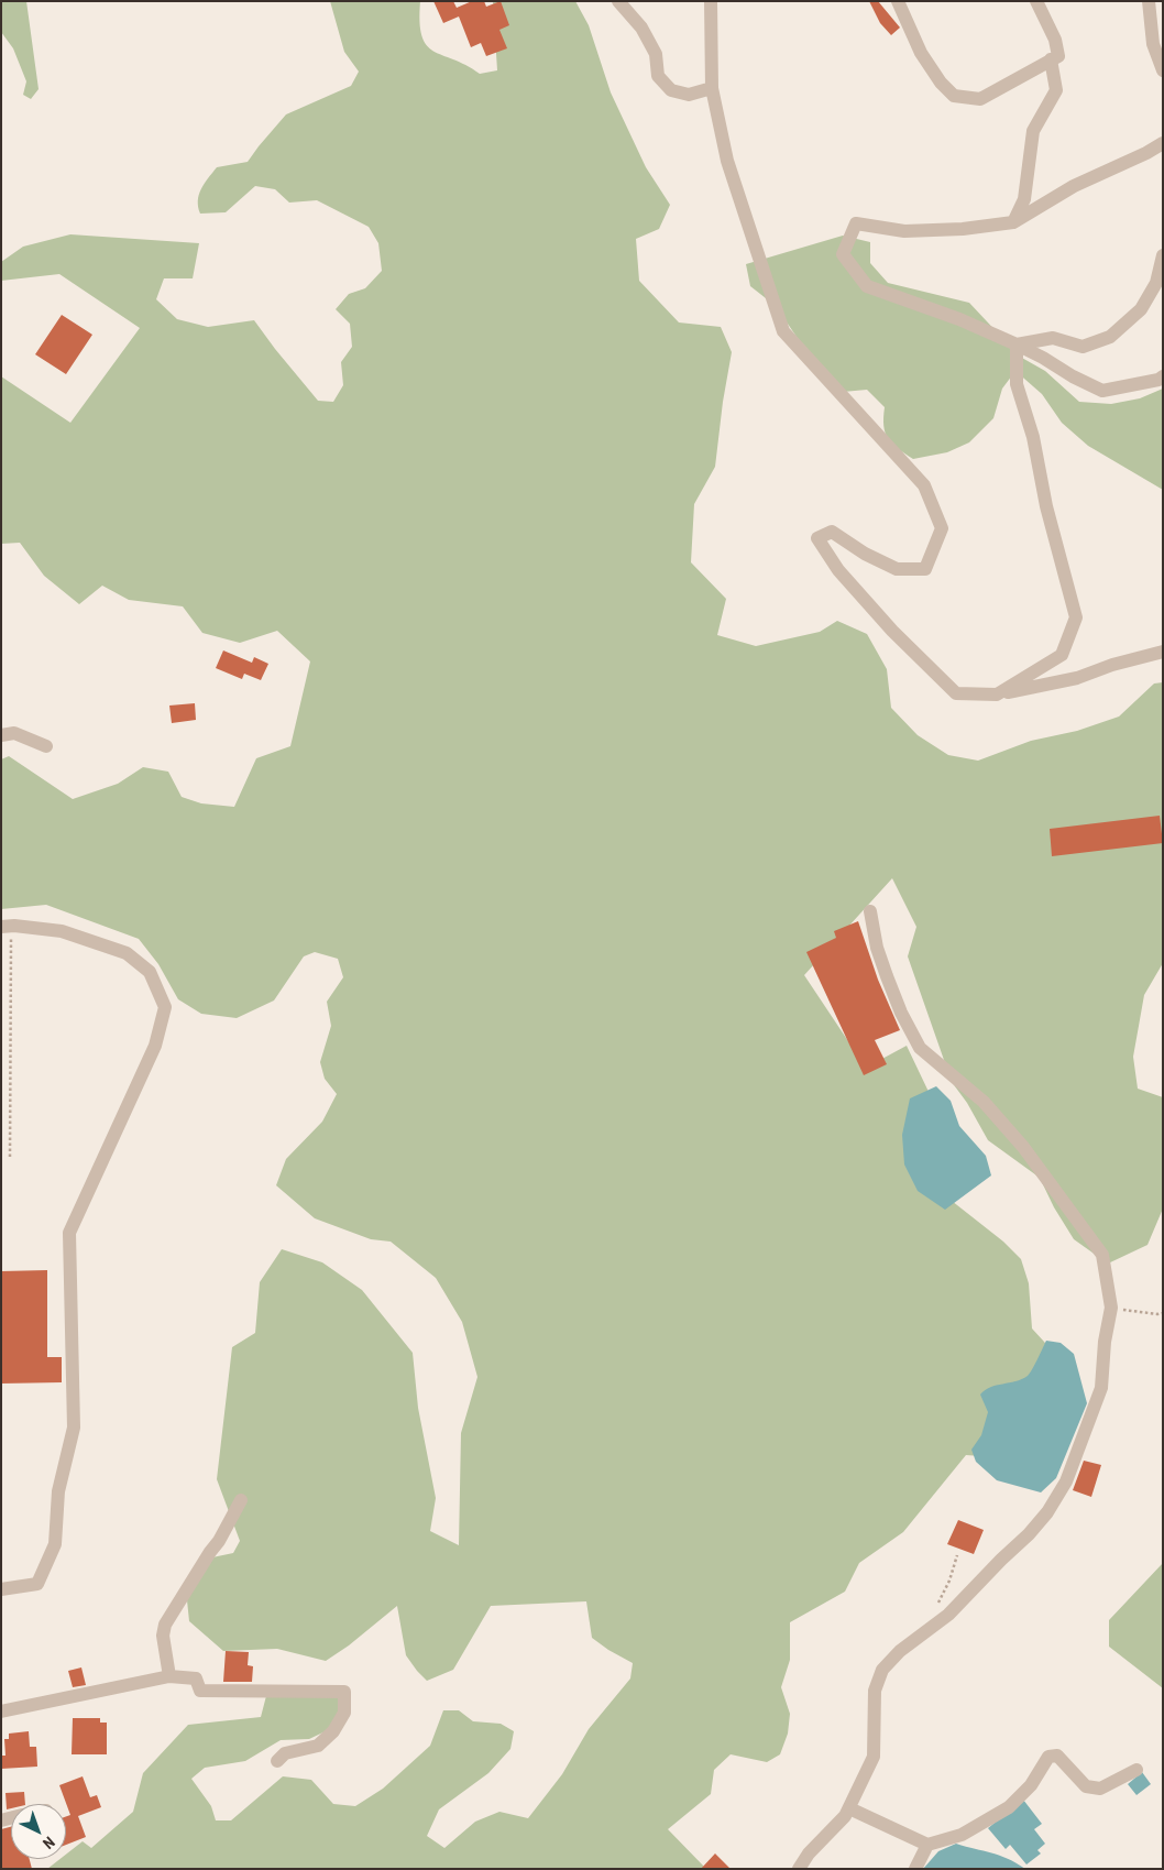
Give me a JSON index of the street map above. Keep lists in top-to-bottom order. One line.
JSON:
{"north":"bottom right"}
